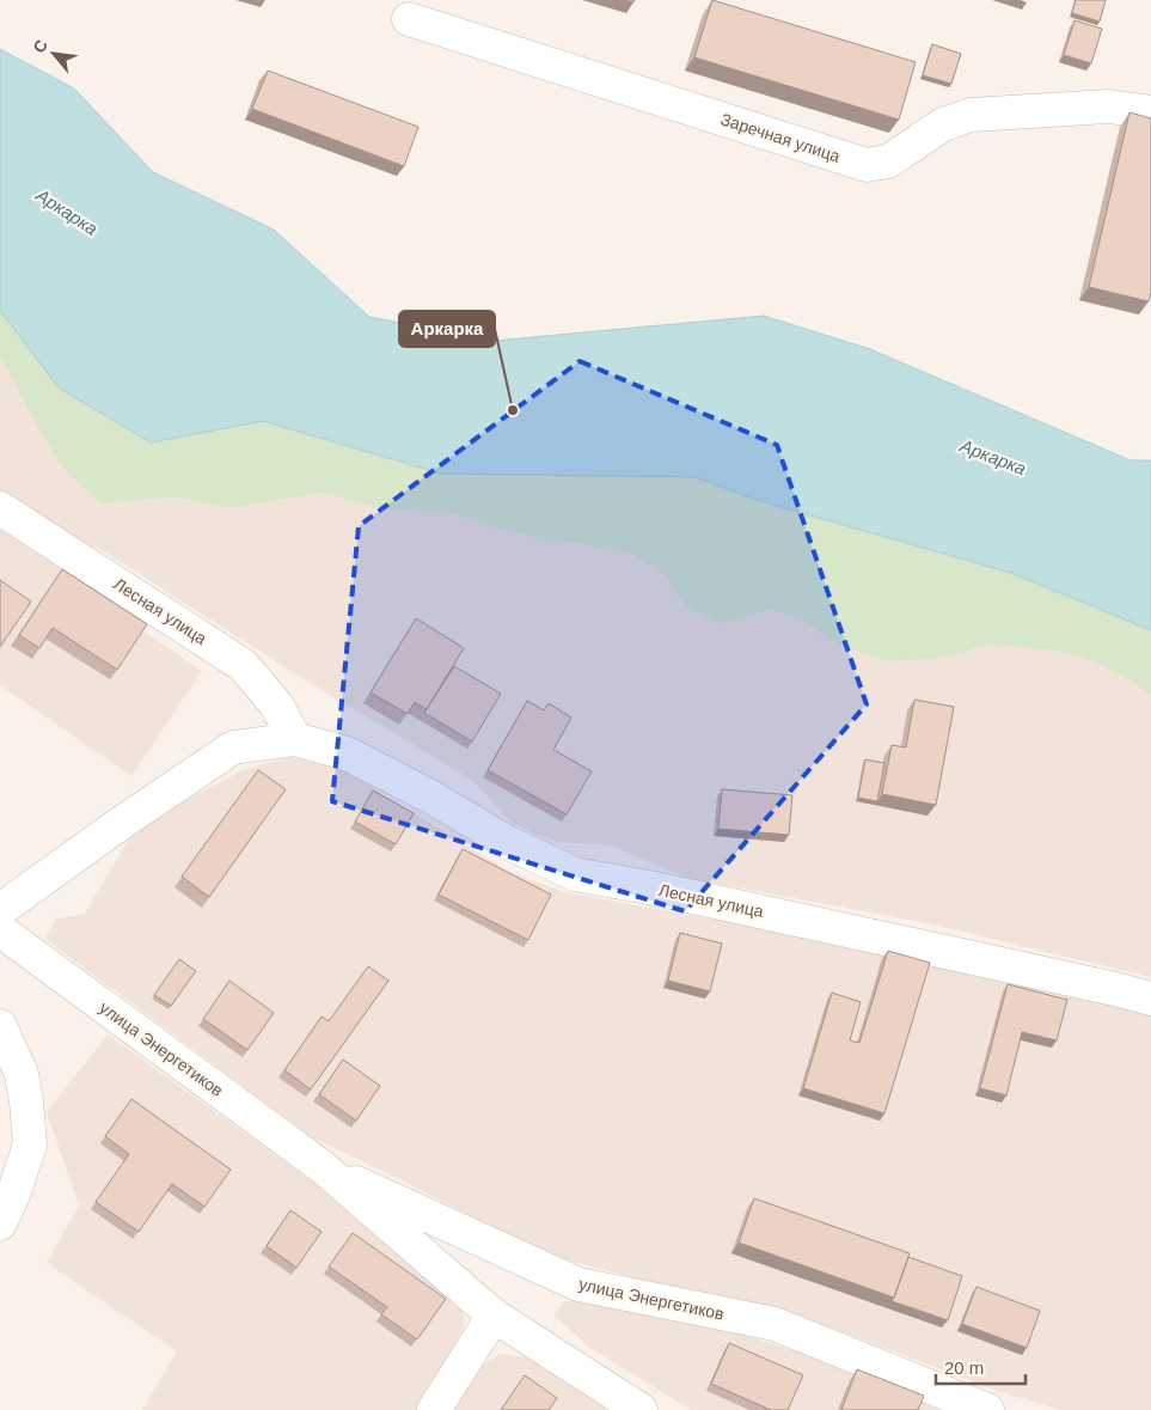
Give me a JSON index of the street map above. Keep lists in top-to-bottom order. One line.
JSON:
{"streets":{"street":["Заречная улица","Лесная улица","улица Энергетиков"]},"water":["Аркарка"],"places":["Аркарка"],"scale_bar":"20 m","north":"top left"}
